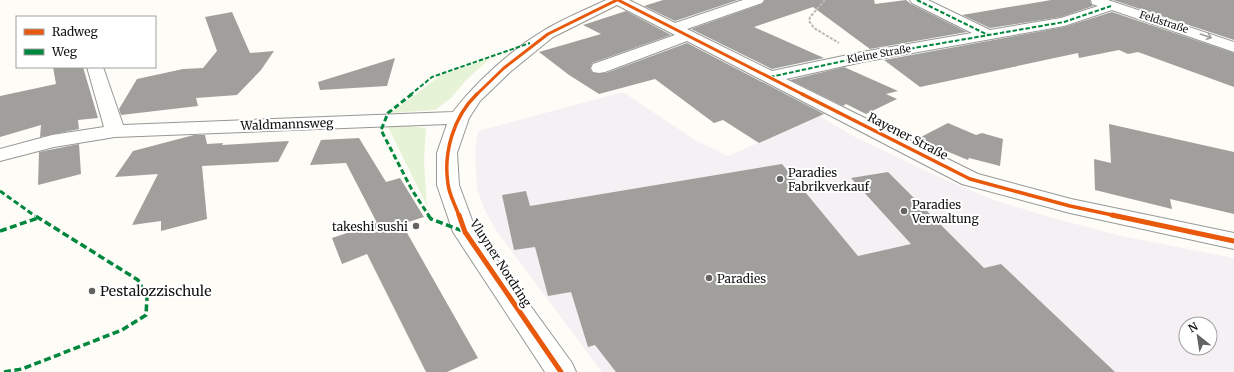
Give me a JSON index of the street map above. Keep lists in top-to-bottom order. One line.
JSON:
{"streets":{"street":["Feldstraße","Kleine Straße","Waldmannsweg","Rayener Straße","Vluyner Nordring"]},"crossings":[["Feldstraße","Kleine Straße"],["Kleine Straße","Rayener Straße"],["Waldmannsweg","Vluyner Nordring"],["Rayener Straße","Vluyner Nordring"]],"one_way":["Feldstraße"],"places":["Paradies Fabrikverkauf","Paradies Verwaltung","takeshi sushi","Paradies","Pestalozzischule"],"legend":["Radweg","Weg"],"north":"top left"}
